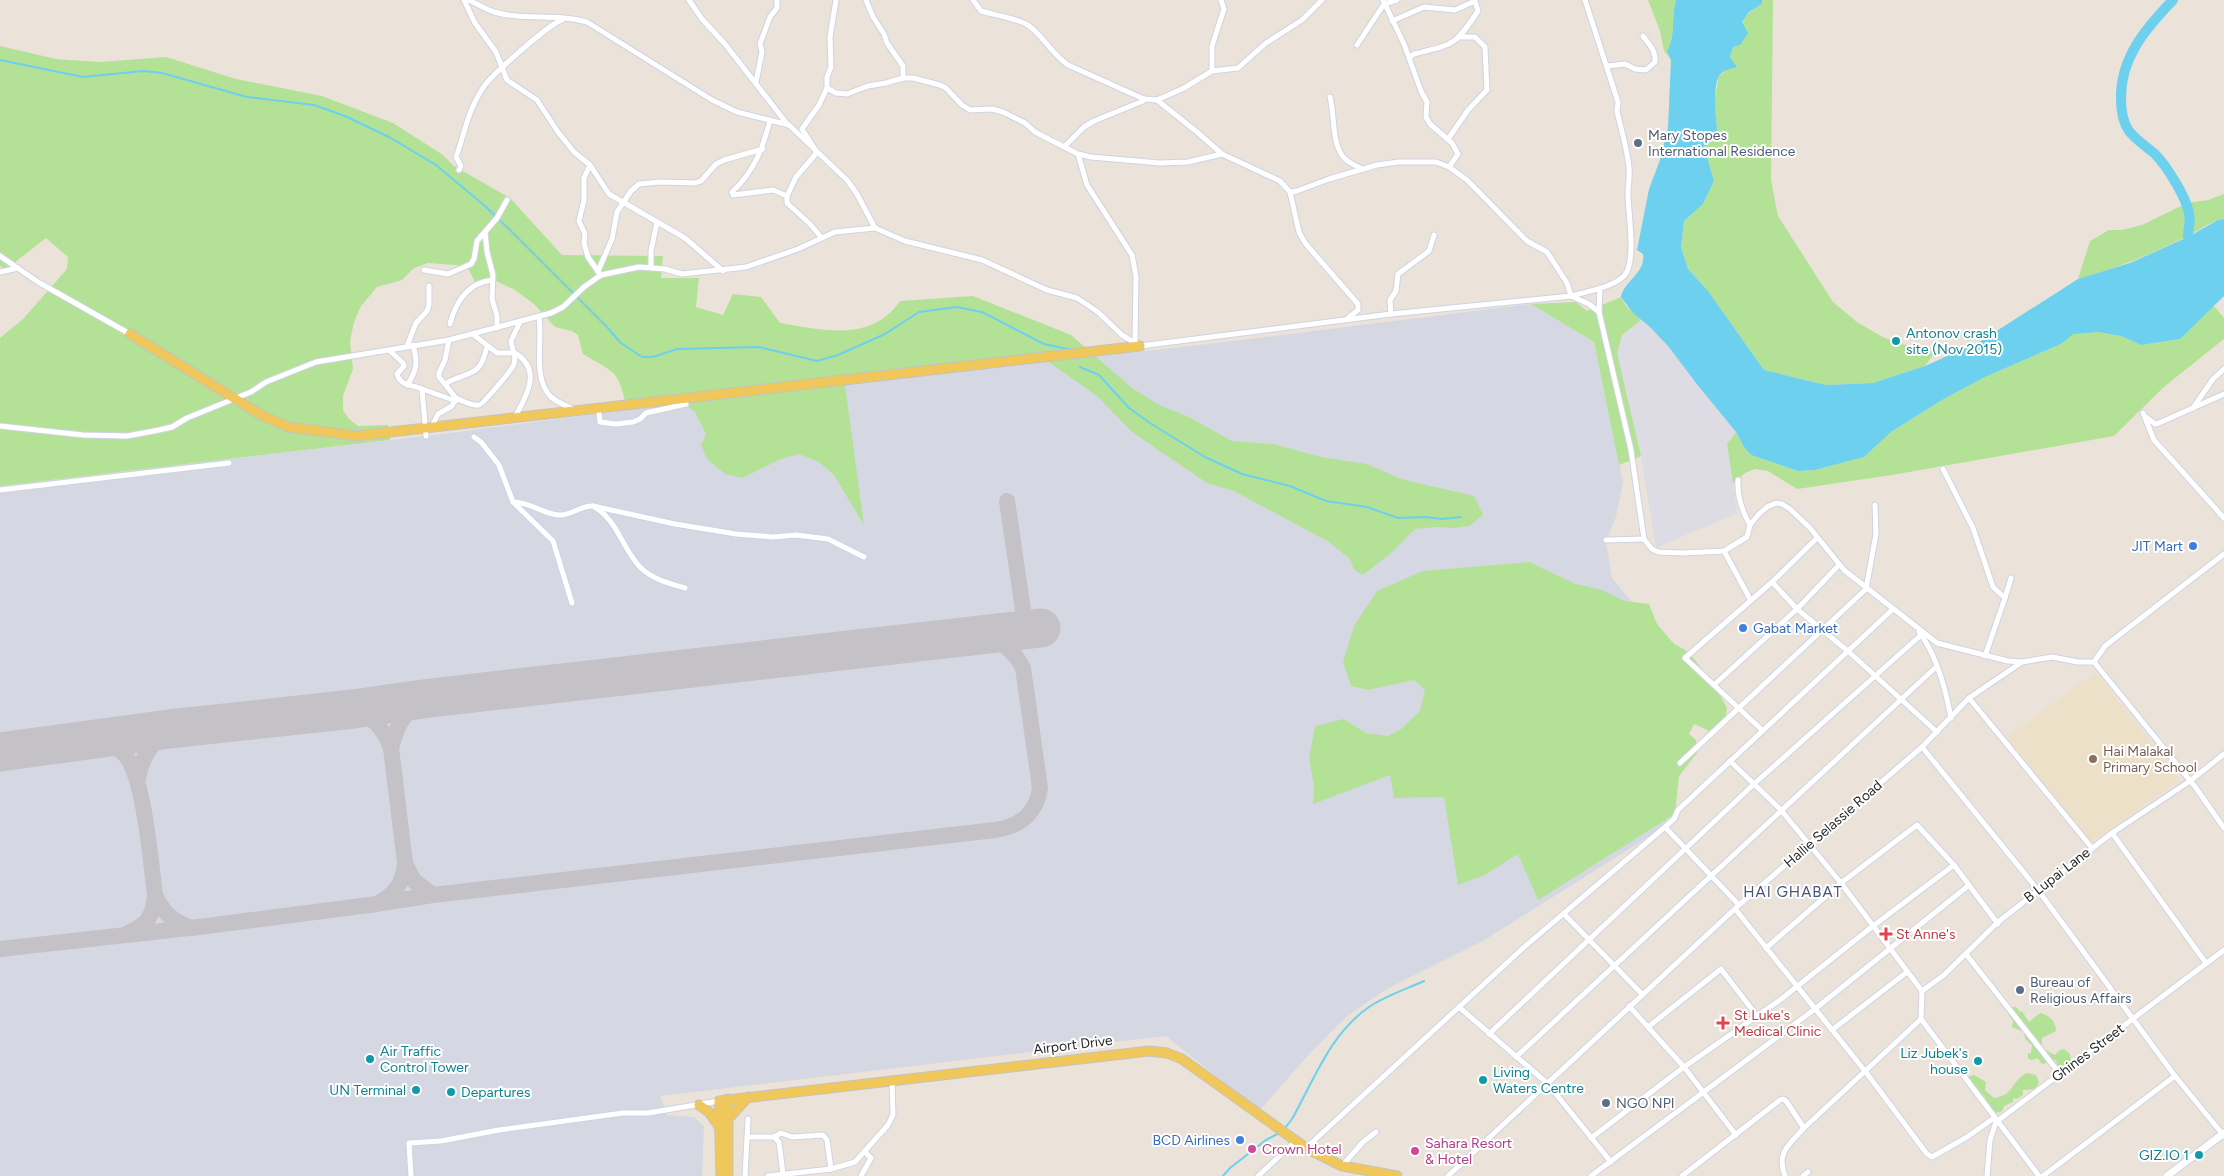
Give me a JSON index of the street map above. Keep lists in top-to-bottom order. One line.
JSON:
{"streets":{"main road":["Airport Drive"],"street":["Hallie Selassie Road","B Lupai Lane","Ghines Street"]},"districts":["HAI GHABAT"],"places":{"other":["Mary Stopes International Residence","Antonov crash site (Nov 2015)","JIT Mart","Gabat Market","Hai Malakal Primary School","Bureau of Religious Affairs","Air Traffic Control Tower","Liz Jubek's house","Living Waters Centre","UN Terminal","Departures","NGO NPI","BCD Airlines","Crown Hotel","Sahara Resort & Hotel","GIZ.IO 1"],"health":["St Anne's","St Luke's Medical Clinic"]}}
